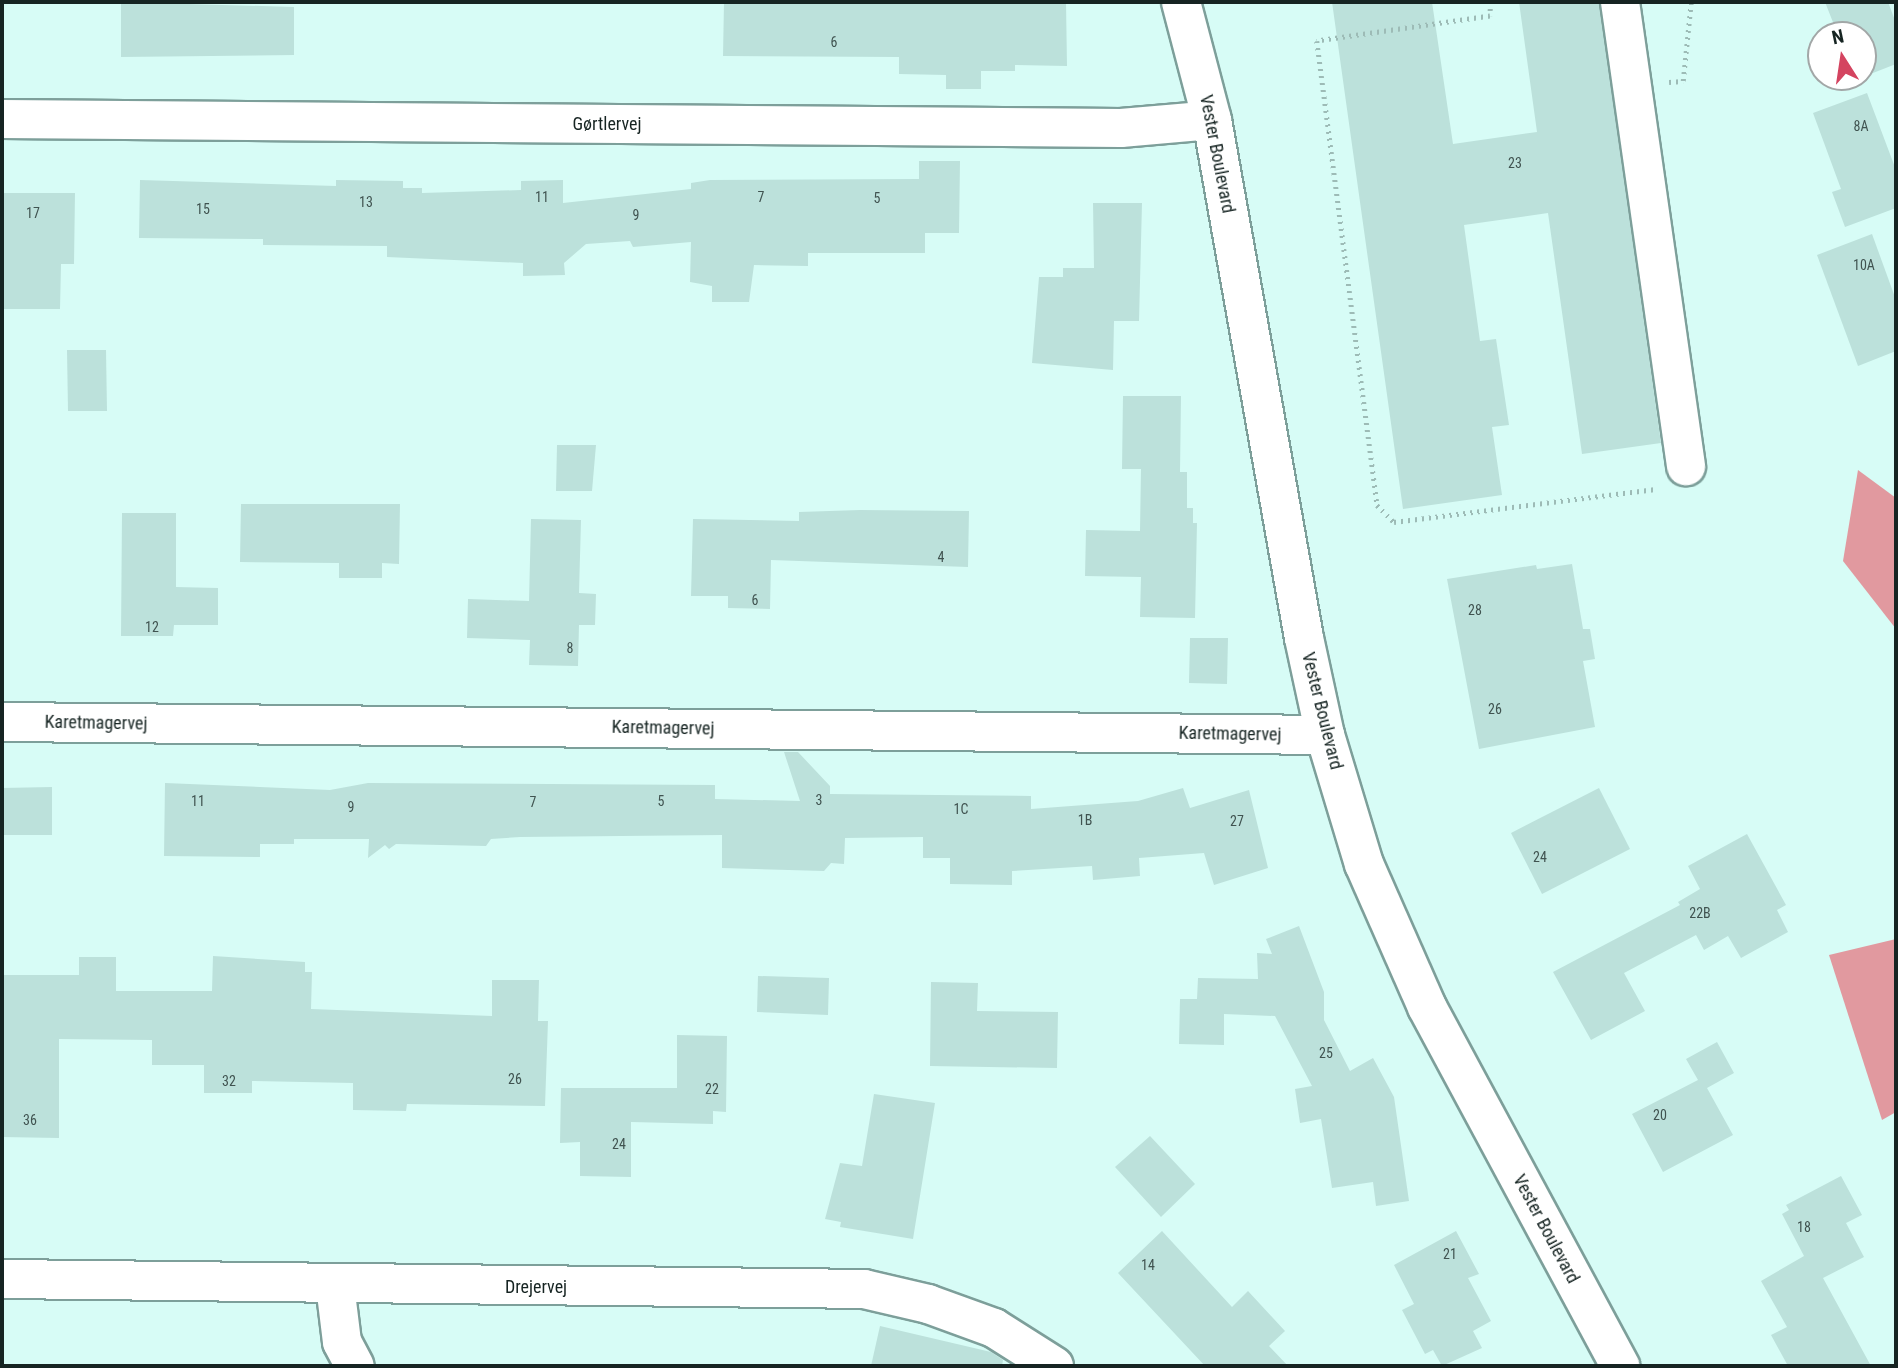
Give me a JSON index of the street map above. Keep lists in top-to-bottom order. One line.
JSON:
{"streets":{"street":["Gørtlervej","Vester Boulevard","Karetmagervej","Drejervej"]},"crossings":[["Gørtlervej","Vester Boulevard"],["Vester Boulevard","Karetmagervej"]],"house_numbers":["6","8A","23","11","7","5","13","15","17","9","10A","4","6","28","12","8","26","3","11","5","7","9","1C","1B","27","24","22B","25","26","32","22","20","36","24","18","21","14"],"north":"top"}
